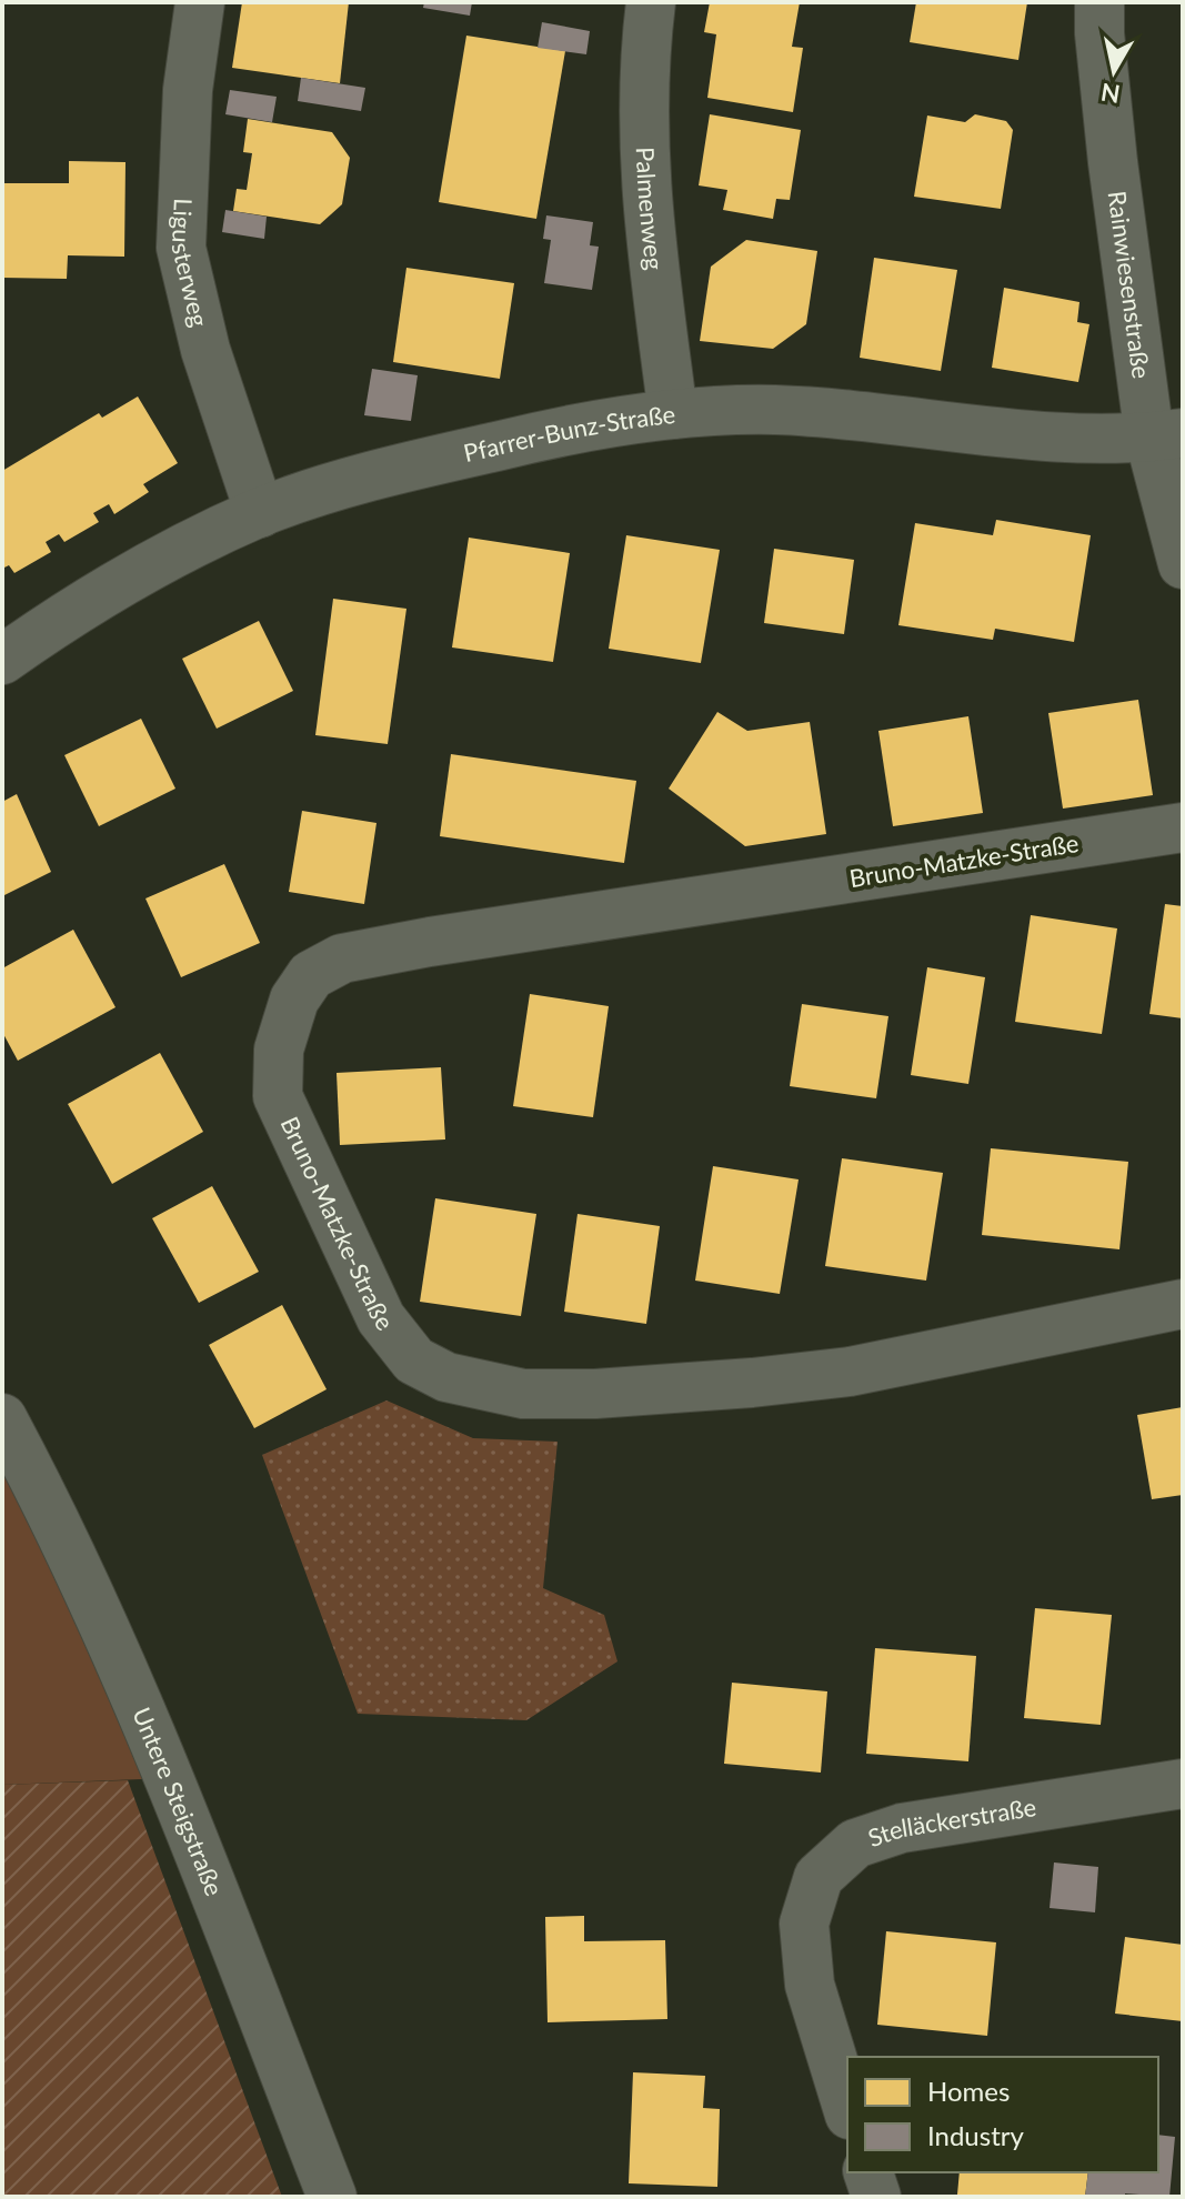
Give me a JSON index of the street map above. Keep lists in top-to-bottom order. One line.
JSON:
{"streets":{"street":["Palmenweg","Ligusterweg","Rainwiesenstraße","Pfarrer-Bunz-Straße","Bruno-Matzke-Straße","Untere Steigstraße","Stelläckerstraße"]},"crossings":[["Palmenweg","Pfarrer-Bunz-Straße"],["Ligusterweg","Pfarrer-Bunz-Straße"],["Rainwiesenstraße","Pfarrer-Bunz-Straße"]],"legend":["Homes","Industry"],"north":"bottom"}
